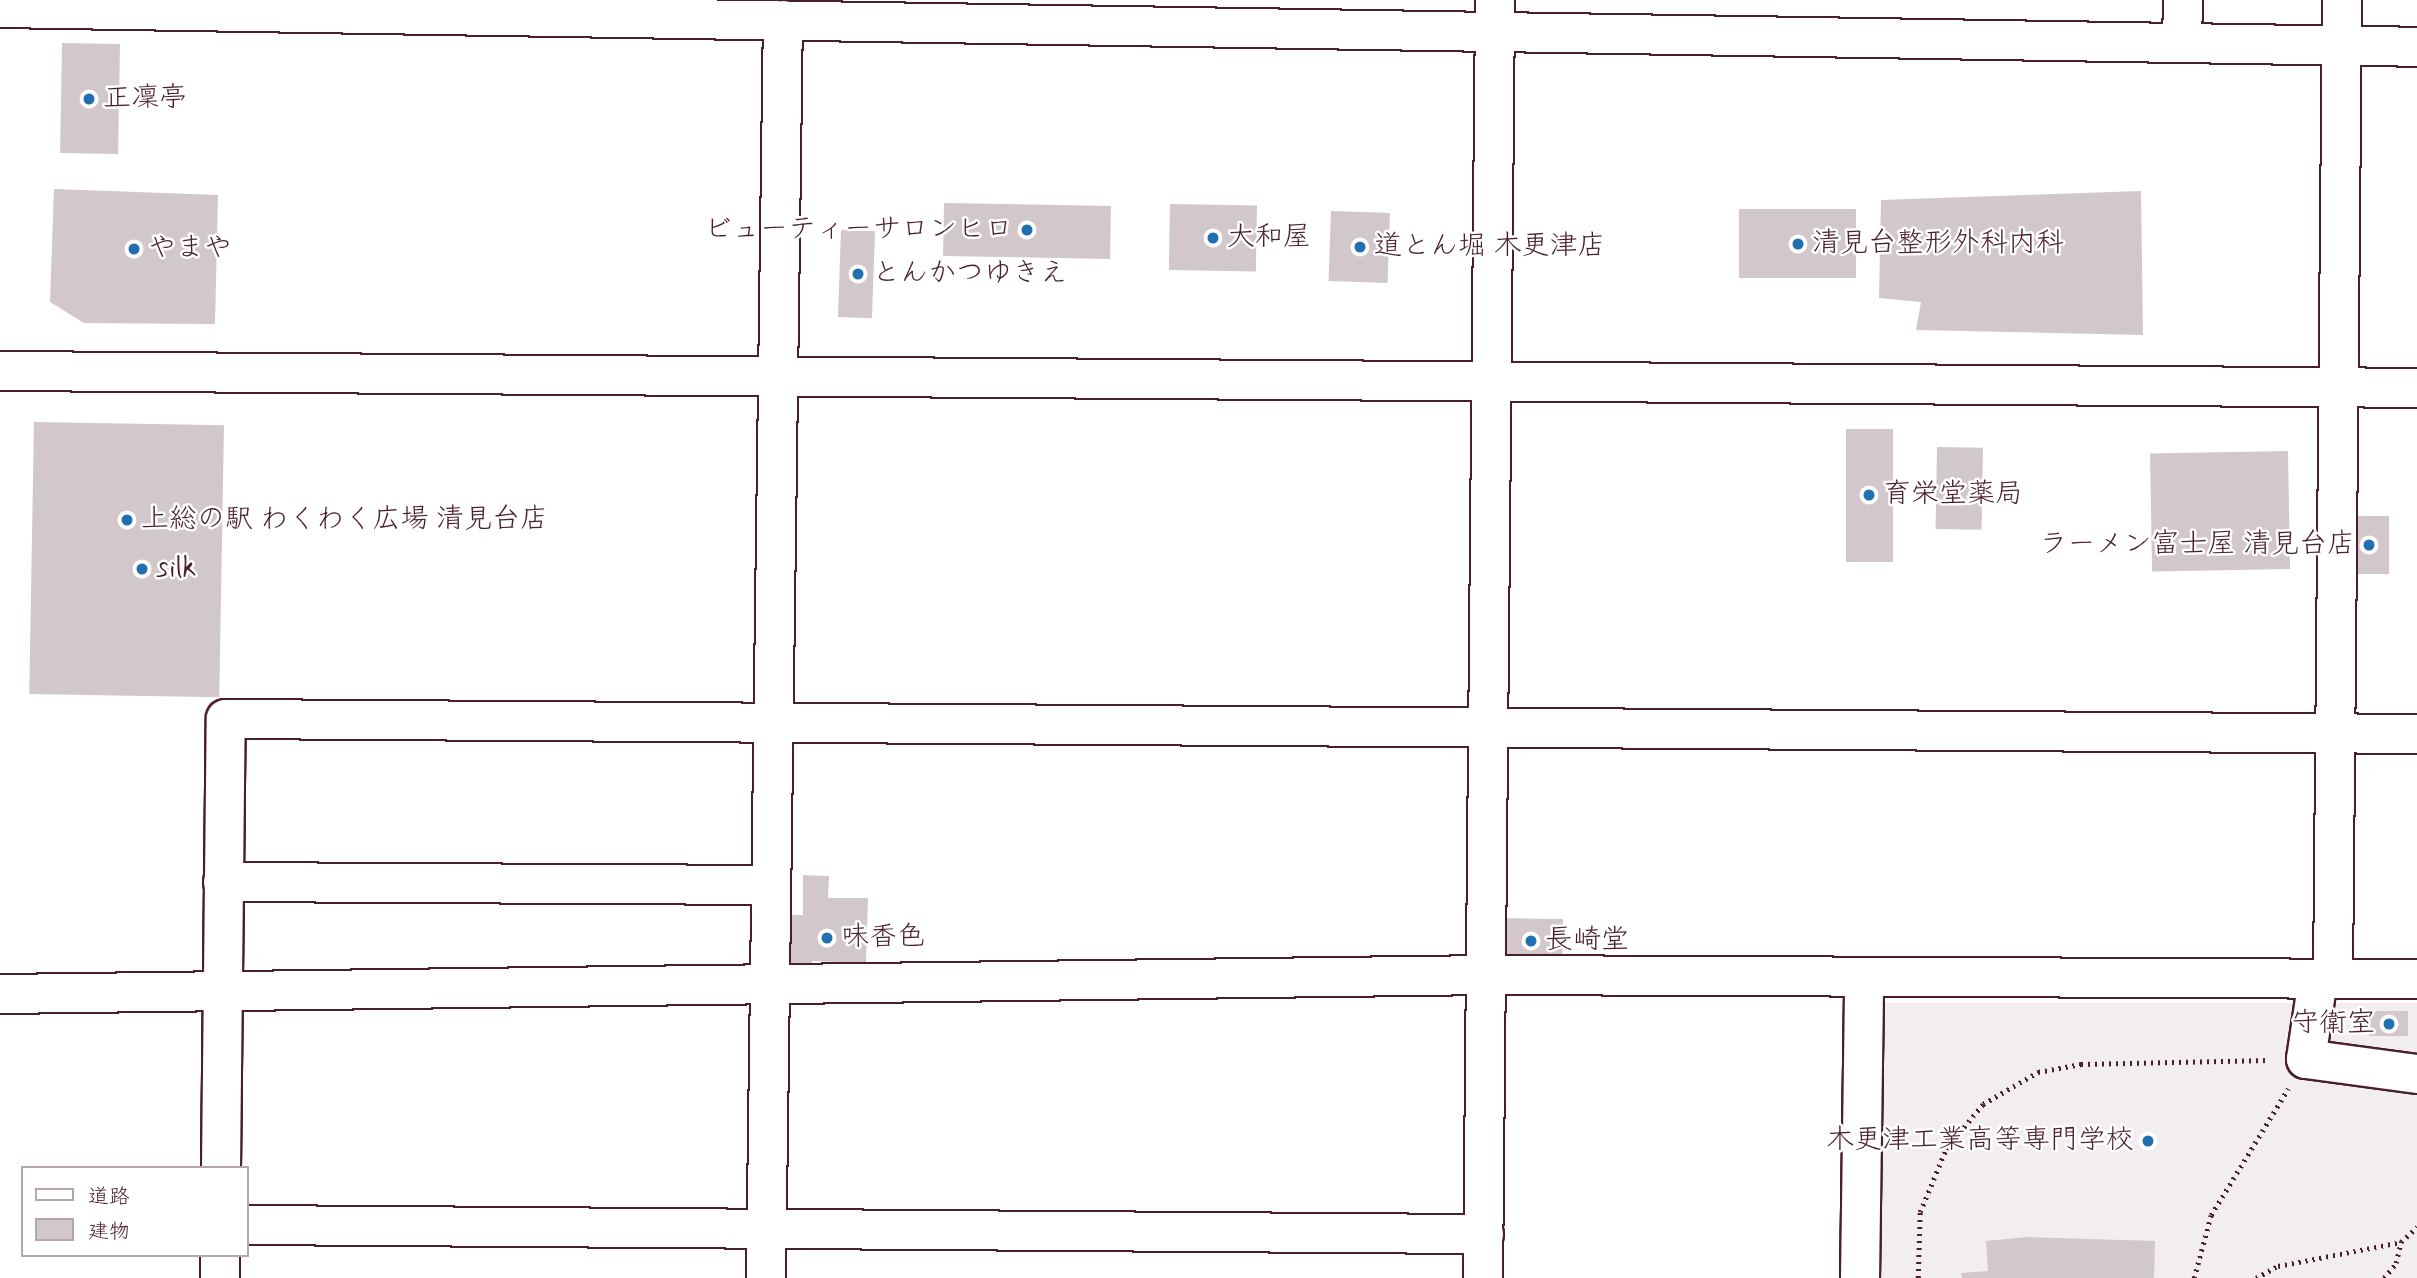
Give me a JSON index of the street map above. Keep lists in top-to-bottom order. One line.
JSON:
{"places":["正凜亭","ビューティーサロンヒロ","大和屋","清見台整形外科内科","道とん堀 木更津店","やまや","とんかつゆきえ","育栄堂薬局","上総の駅 わくわく広場 清見台店","ラーメン富士屋 清見台店","silk","味香色","長崎堂","守衛室","木更津工業高等専門学校"],"legend":["道路","建物"]}
